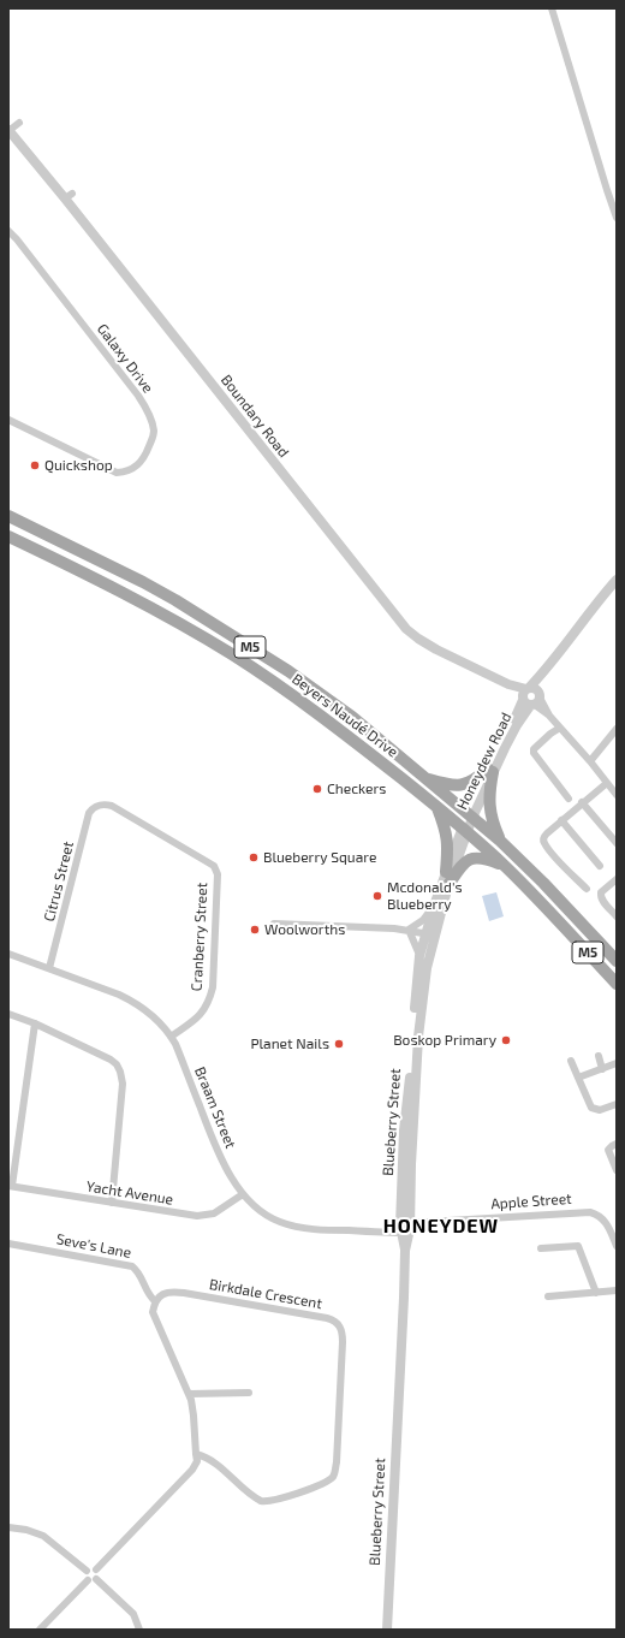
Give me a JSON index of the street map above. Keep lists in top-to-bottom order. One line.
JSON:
{"streets":{"main road":["M5","Beyers Naudé Drive"],"street":["Galaxy Drive","Boundary Road","Honeydew Road","Citrus Street","Cranberry Street","Braam Street","Blueberry Street","Yacht Avenue","Apple Street","Seve's Lane","Birkdale Crescent"]},"crossings":[["Boundary Road","Honeydew Road"],["Beyers Naudé Drive","Honeydew Road"],["Beyers Naudé Drive","Blueberry Street"],["Honeydew Road","Blueberry Street"],["Citrus Street","Cranberry Street"],["Citrus Street","Braam Street"],["Cranberry Street","Braam Street"],["Braam Street","Blueberry Street"],["Braam Street","Yacht Avenue"],["Blueberry Street","Apple Street"],["Seve's Lane","Birkdale Crescent"]],"districts":["HONEYDEW"],"places":["Quickshop","Checkers","Blueberry Square","Mcdonald's Blueberry","Woolworths","Boskop Primary","Planet Nails"]}
